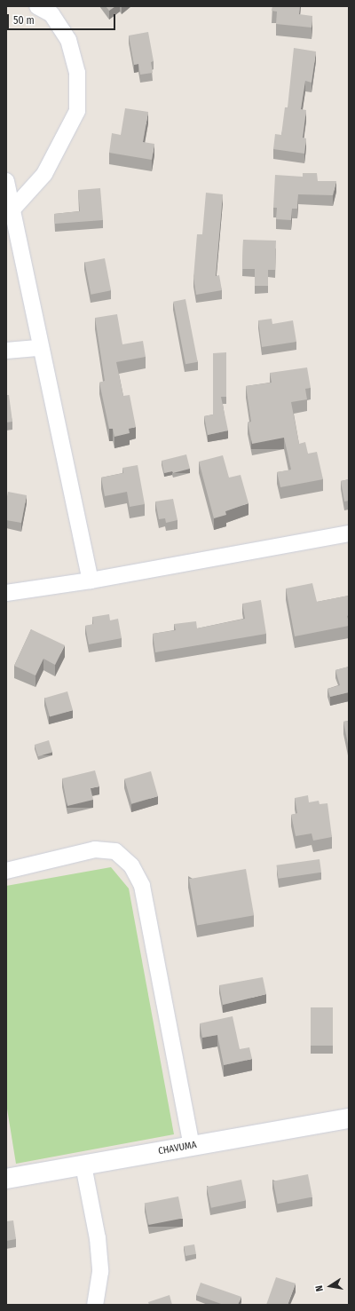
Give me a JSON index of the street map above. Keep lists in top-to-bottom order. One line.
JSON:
{"streets":{"street":["CHAVUMA"]},"scale_bar":"50 m","north":"left"}
